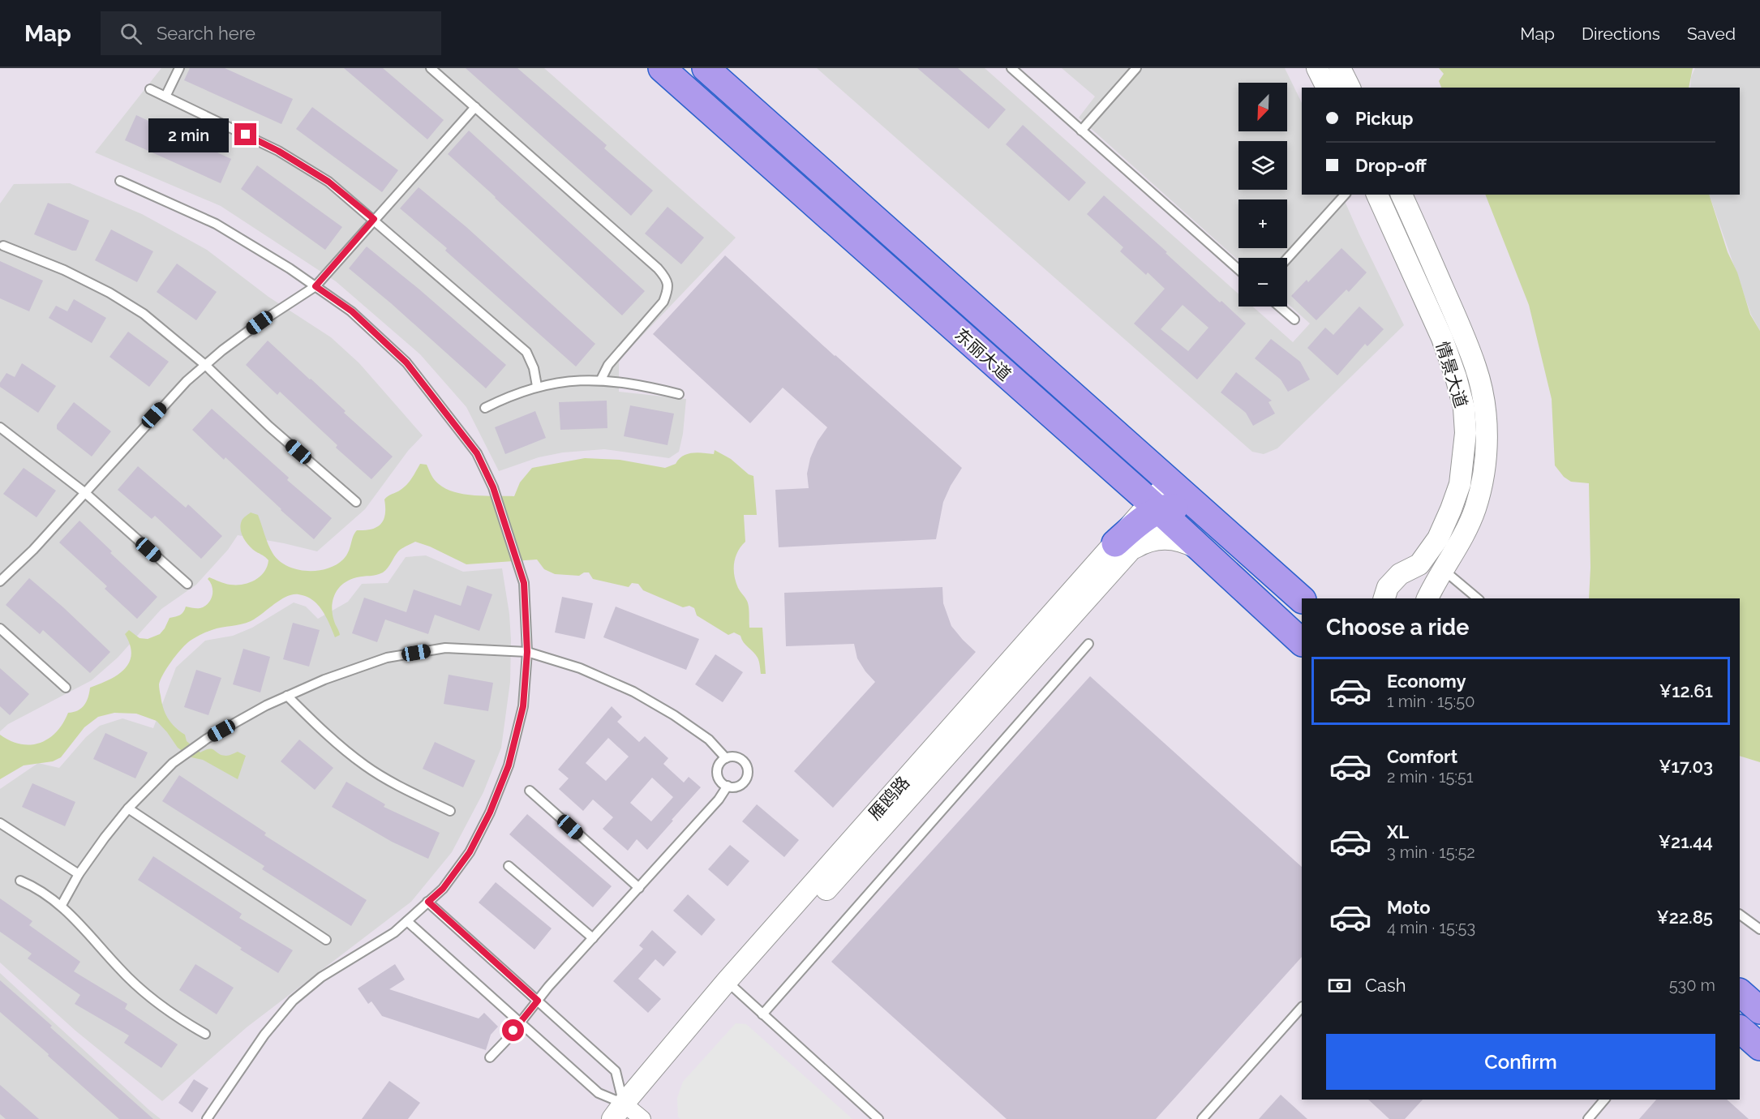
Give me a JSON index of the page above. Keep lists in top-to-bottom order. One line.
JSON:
{"streets":{"highway":["东丽大道"],"street":["情景大道","雁鸥路"]},"crossings":[["东丽大道","雁鸥路"]],"north":"bottom left","page":{"header":"Map","search":"Search here","nav":["Map","Directions","Saved"],"map_buttons":["+","−"],"banner":["Pickup","Drop-off"],"bubble":"2 min","heading":"Choose a ride","list":[{"name":"Economy","note":"1 min · 15:50","value":"¥12.61"},{"name":"Comfort","note":"2 min · 15:51","value":"¥17.03"},{"name":"XL","note":"3 min · 15:52","value":"¥21.44"},{"name":"Moto","note":"4 min · 15:53","value":"¥22.85"}],"pay":["Cash","530 m"],"buttons":"Confirm"}}
